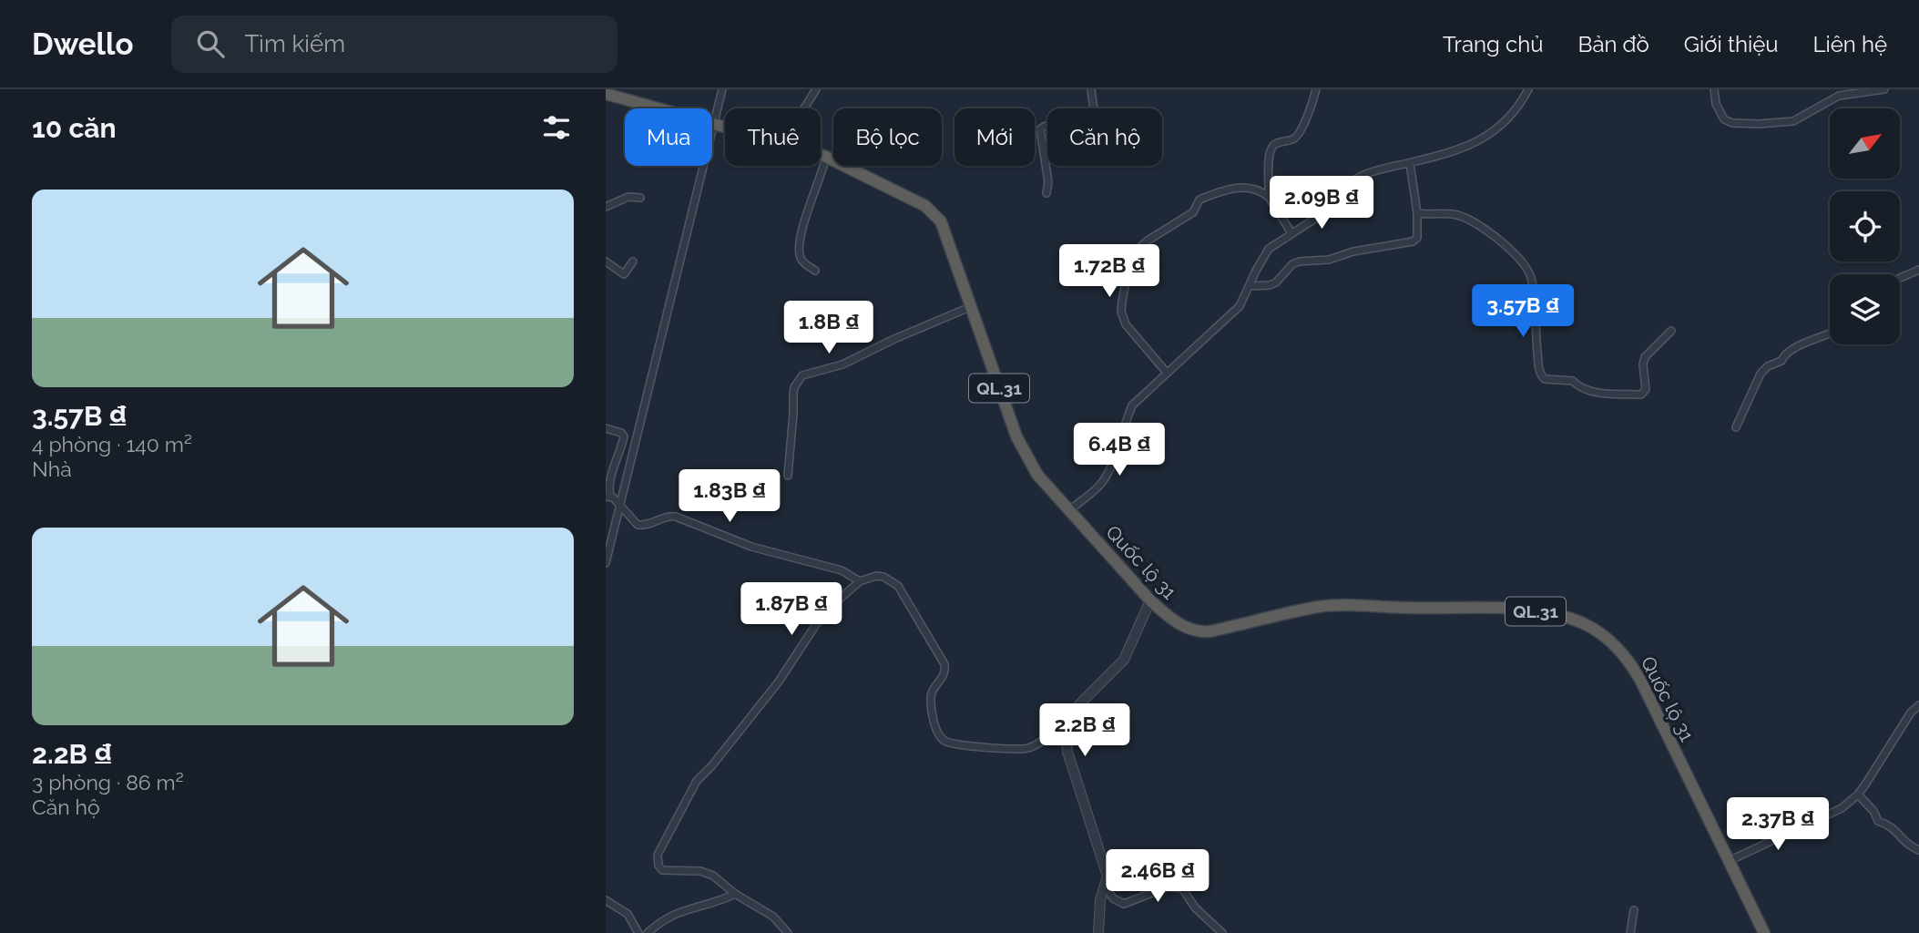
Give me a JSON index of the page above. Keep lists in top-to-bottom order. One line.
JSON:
{"streets":{"highway":["QL.31","Quốc lộ 31"]},"north":"top right","page":{"header":"Dwello","search":"Tìm kiếm","nav":["Trang chủ","Bản đồ","Giới thiệu","Liên hệ"],"heading":"10 căn","chip":["Mua","Thuê","Bộ lọc","Mới","Căn hộ"],"list":[{"name":"3.57B ₫","note":"4 phòng · 140 m² · Nhà"},{"name":"2.2B ₫","note":"3 phòng · 86 m² · Căn hộ"}],"price":["2.09B ₫","1.72B ₫","3.57B ₫","1.8B ₫","6.4B ₫","1.83B ₫","1.87B ₫","2.2B ₫","2.37B ₫","2.46B ₫"]}}
